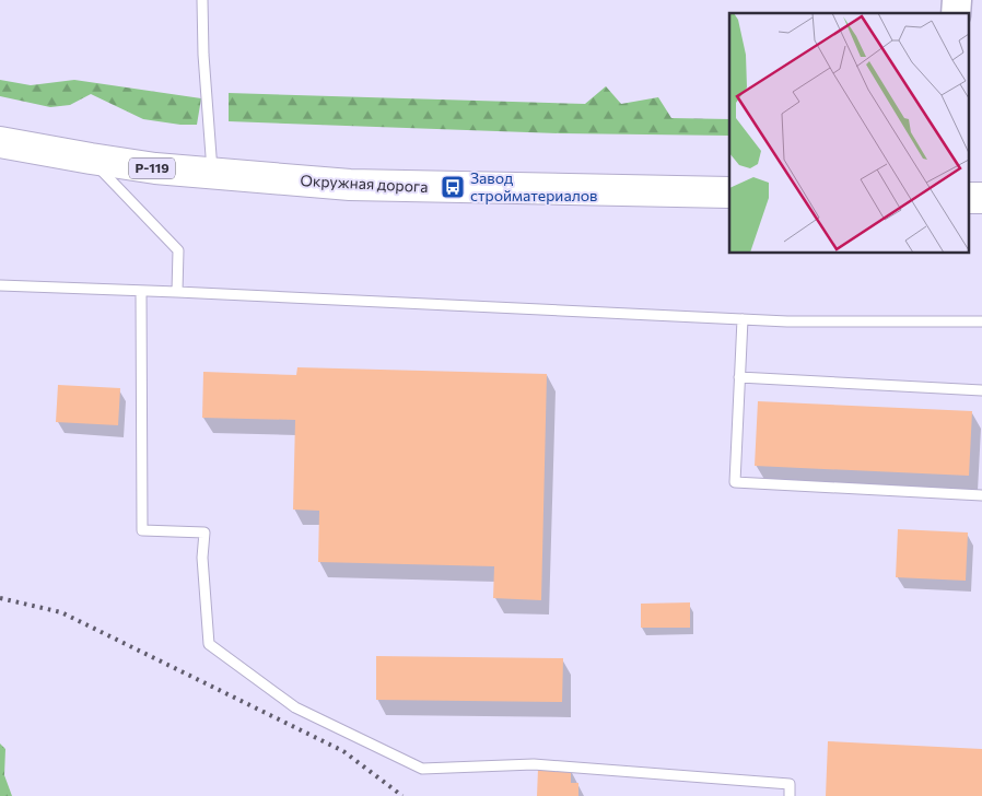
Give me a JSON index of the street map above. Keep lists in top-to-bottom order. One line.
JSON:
{"streets":{"highway":["Р-119","Окружная дорога"]},"places":{"bus stop":["Завод стройматериалов"]}}
